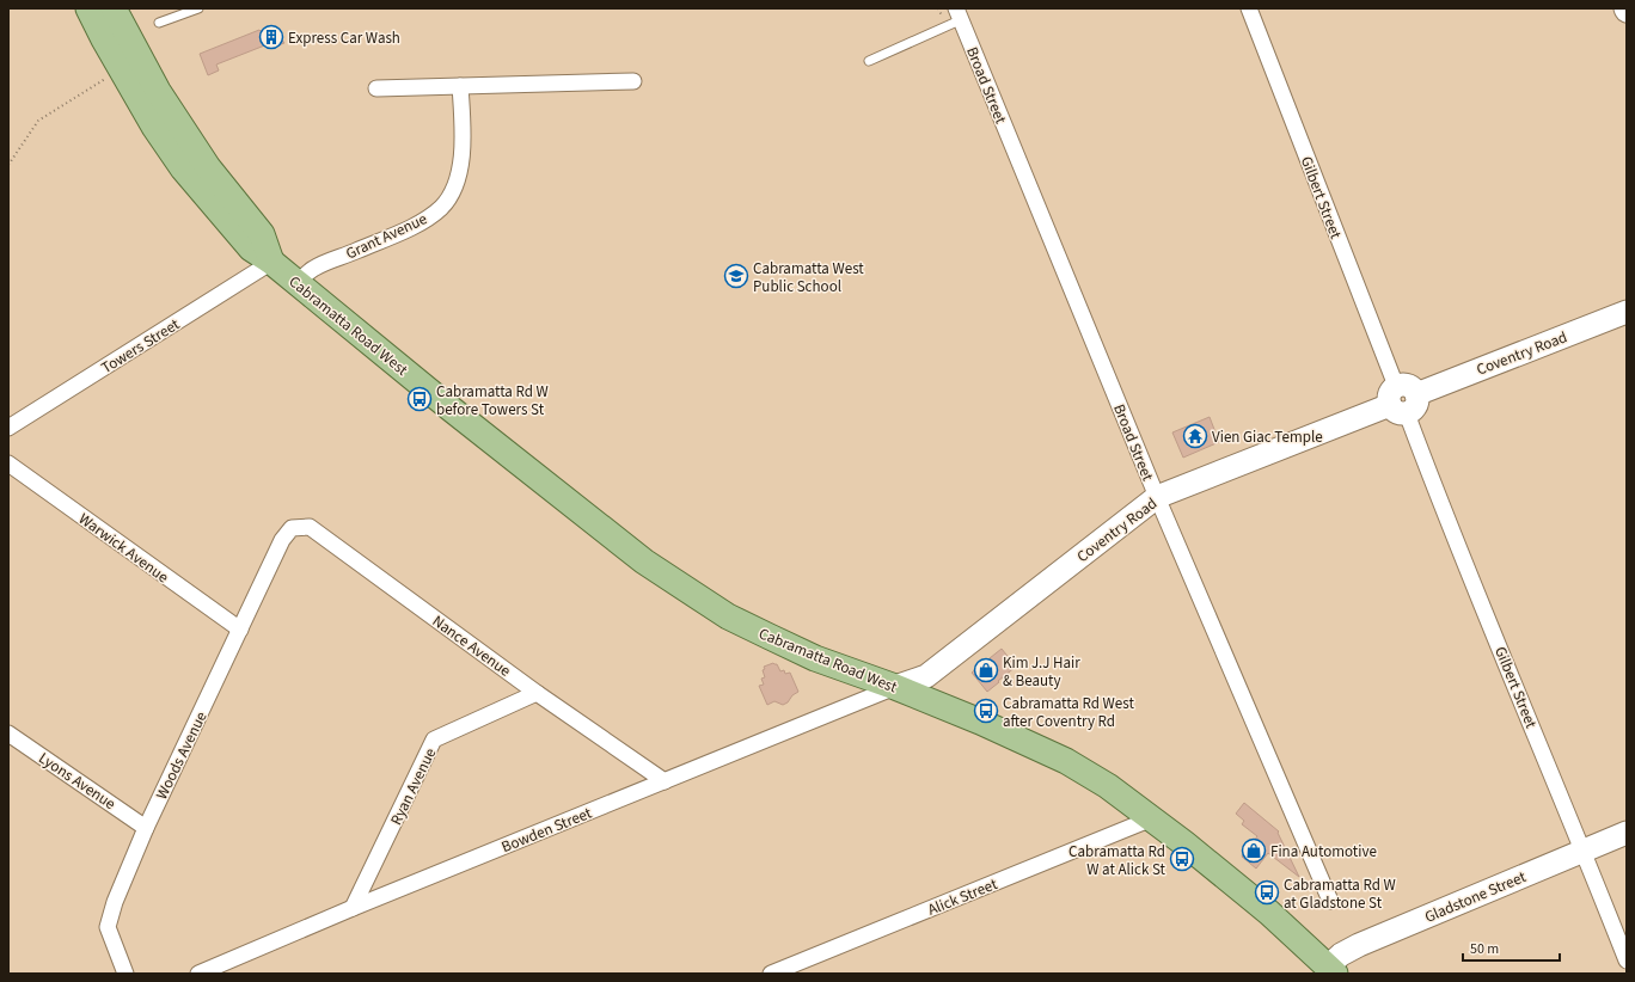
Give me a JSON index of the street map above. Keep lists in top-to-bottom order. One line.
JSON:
{"streets":{"main road":["Cabramatta Road West"],"street":["Broad Street","Gilbert Street","Grant Avenue","Towers Street","Coventry Road","Warwick Avenue","Nance Avenue","Woods Avenue","Lyons Avenue","Ryan Avenue","Bowden Street","Alick Street","Gladstone Street"]},"crossings":[["Broad Street","Coventry Road"],["Gilbert Street","Coventry Road"],["Gilbert Street","Gladstone Street"],["Grant Avenue","Cabramatta Road West"],["Cabramatta Road West","Towers Street"],["Cabramatta Road West","Coventry Road"],["Cabramatta Road West","Bowden Street"],["Cabramatta Road West","Alick Street"],["Cabramatta Road West","Gladstone Street"],["Coventry Road","Bowden Street"],["Warwick Avenue","Woods Avenue"],["Nance Avenue","Woods Avenue"],["Nance Avenue","Ryan Avenue"],["Nance Avenue","Bowden Street"],["Woods Avenue","Lyons Avenue"],["Ryan Avenue","Bowden Street"]],"places":{"building":["Express Car Wash"],"school or university":["Cabramatta West Public School"],"bus stop":["Cabramatta Rd W before Towers St","Cabramatta Rd West after Coventry Rd","Cabramatta Rd W at Alick St","Cabramatta Rd W at Gladstone St"],"temple":["Vien Giac Temple"],"shop":["Kim J.J Hair & Beauty","Fina Automotive"]},"scale_bar":"50 m"}
